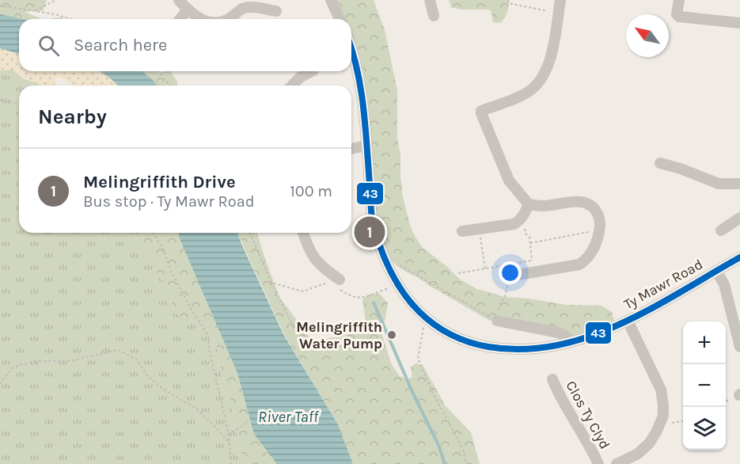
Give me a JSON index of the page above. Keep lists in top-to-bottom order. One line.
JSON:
{"streets":{"street":["Ty Mawr Road","Clos Ty Clyd"]},"crossings":[["Ty Mawr Road","Clos Ty Clyd"]],"water":["River Taff"],"places":["Melingriffith Water Pump"],"lines":["transit line 43"],"north":"top left","page":{"search":"Search here","heading":"Nearby","list":[{"mark":"1","name":"Melingriffith Drive","note":"Bus stop · Ty Mawr Road","value":"100 m"}],"pins":"1","map_buttons":["+","−"]}}
